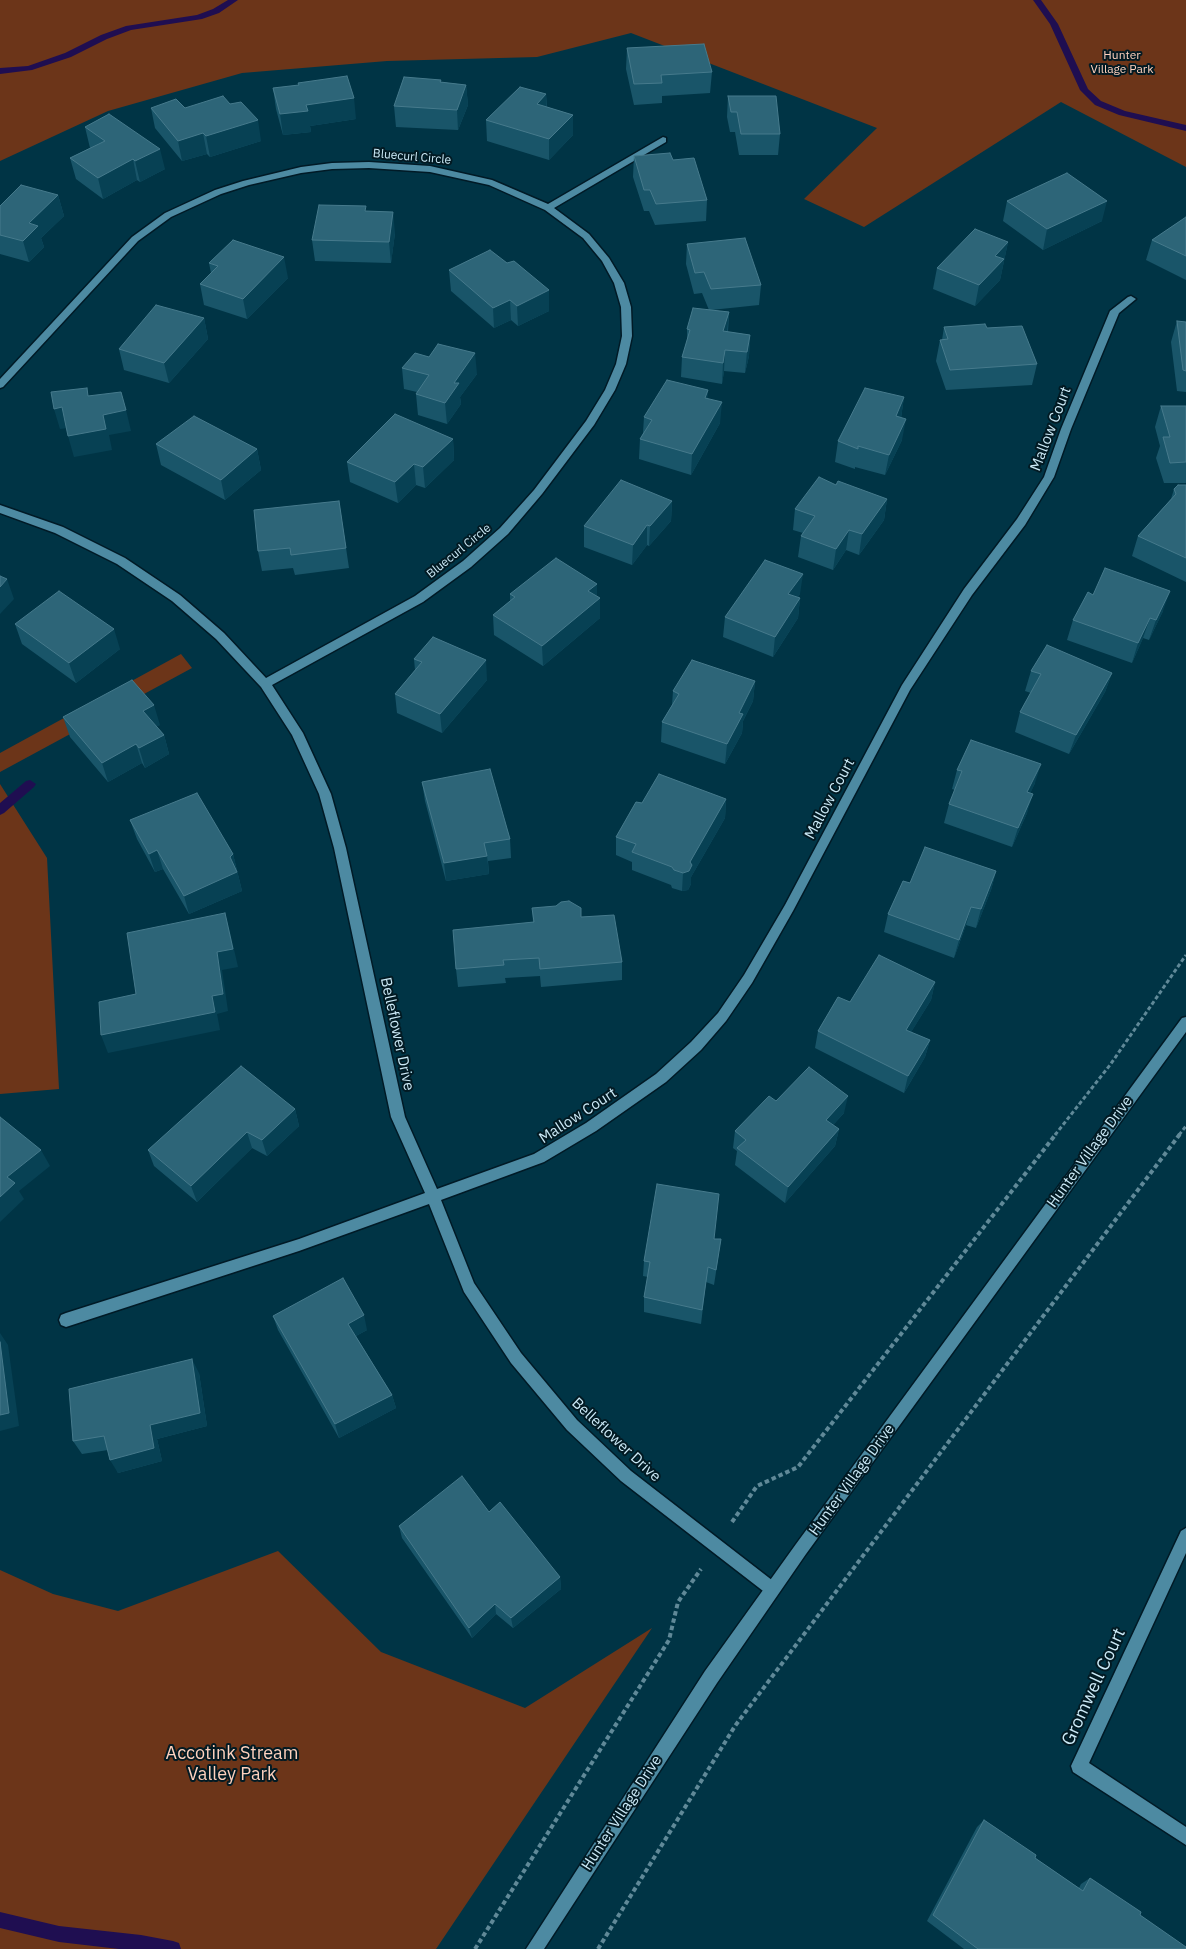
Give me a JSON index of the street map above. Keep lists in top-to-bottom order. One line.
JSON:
{"streets":{"street":["Bluecurl Circle","Mallow Court","Belleflower Drive","Hunter Village Drive","Gromwell Court"]},"crossings":[["Bluecurl Circle","Belleflower Drive"],["Mallow Court","Belleflower Drive"],["Belleflower Drive","Hunter Village Drive"]],"parks":["Hunter Village Park","Accotink Stream Valley Park"]}
